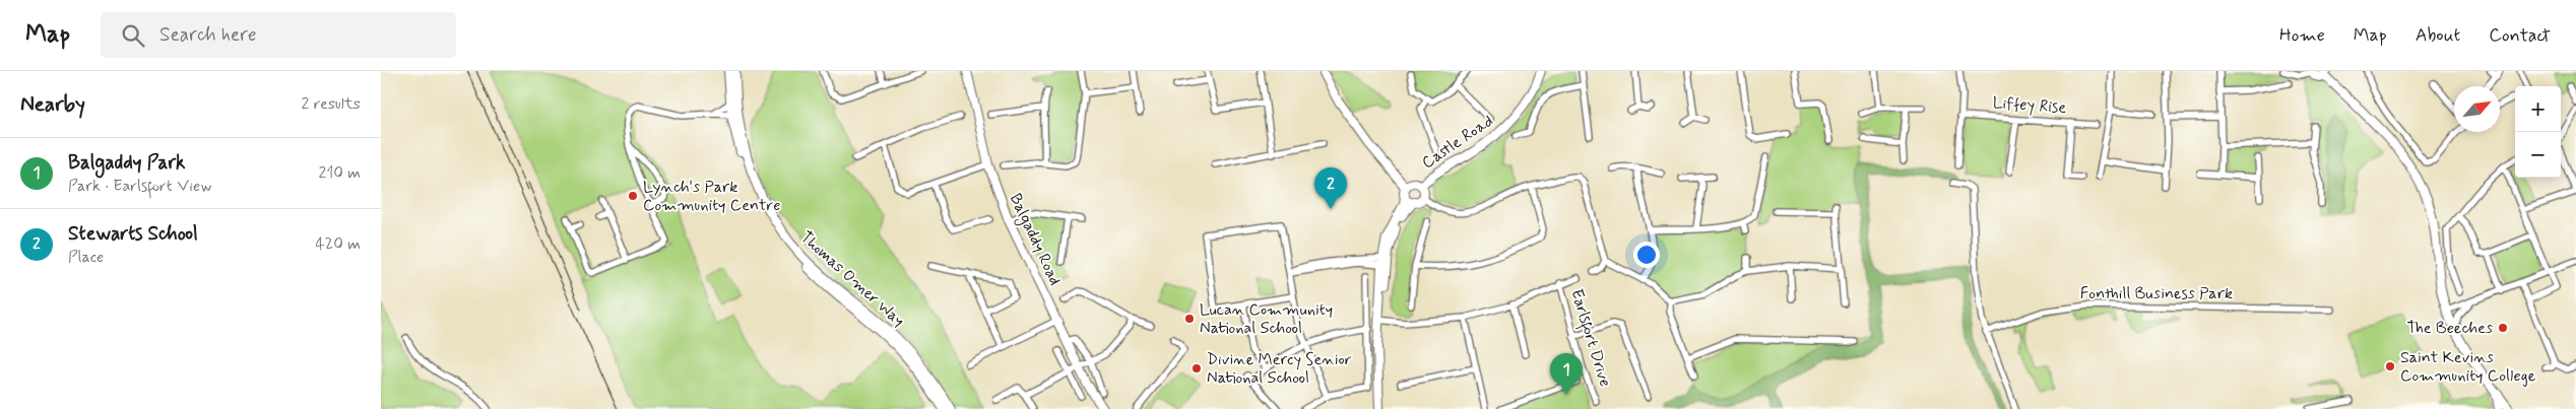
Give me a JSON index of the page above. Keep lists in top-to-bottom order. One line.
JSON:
{"streets":{"street":["Liffey Rise","Castle Road","Balgaddy Road","Thomas Omer Way","Fonthill Business Park","Earlsfort Drive"]},"places":["Lynch's Park Community Centre","Lucan Community National School","The Beeches","Saint Kevins Community College","Divine Mercy Senior National School"],"north":"top right","page":{"header":"Map","search":"Search here","nav":["Home","Map","About","Contact"],"heading":["Nearby","2 results"],"map_buttons":["+","−"],"list":[{"mark":"1","name":"Balgaddy Park","note":"Park · Earlsfort View","value":"210 m"},{"mark":"2","name":"Stewarts School","note":"Place","value":"420 m"}],"pins":["2","1"]}}
